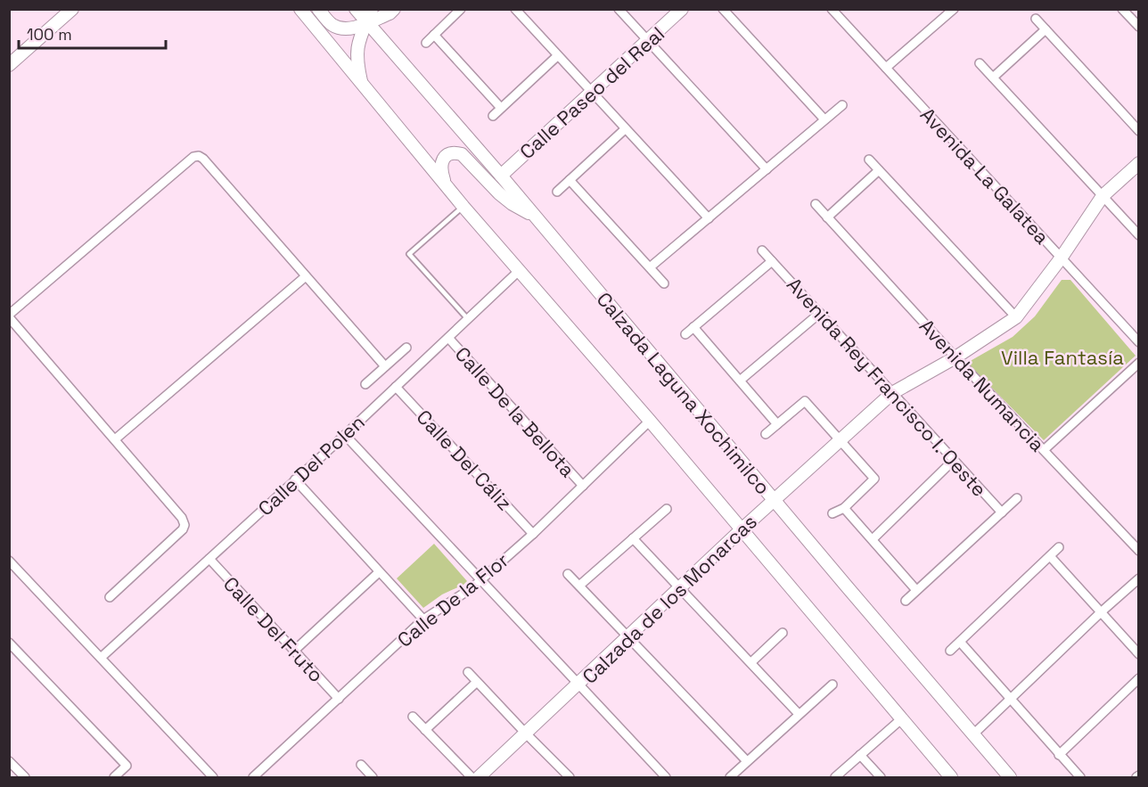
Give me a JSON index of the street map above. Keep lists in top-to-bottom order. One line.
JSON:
{"streets":{"main road":["Calle Paseo del Real","Calzada Laguna Xochimilco","Calzada de los Monarcas"],"street":["Avenida La Galatea","Avenida Numancia","Avenida Rey Francisco I. Oeste","Calle De la Bellota","Calle Del Cáliz","Calle Del Polen","Calle De la Flor","Calle Del Fruto"]},"crossings":[["Calle Paseo del Real","Calzada Laguna Xochimilco"],["Avenida La Galatea","Calzada de los Monarcas"],["Avenida Numancia","Calzada de los Monarcas"],["Avenida Rey Francisco I. Oeste","Calzada de los Monarcas"],["Calzada Laguna Xochimilco","Calzada de los Monarcas"],["Calle De la Bellota","Calle Del Polen"],["Calle De la Bellota","Calle De la Flor"],["Calle Del Cáliz","Calle Del Polen"],["Calle Del Cáliz","Calle De la Flor"],["Calle Del Polen","Calle Del Fruto"],["Calle De la Flor","Calle Del Fruto"]],"parks":["Villa Fantasía"],"scale_bar":"100 m"}
